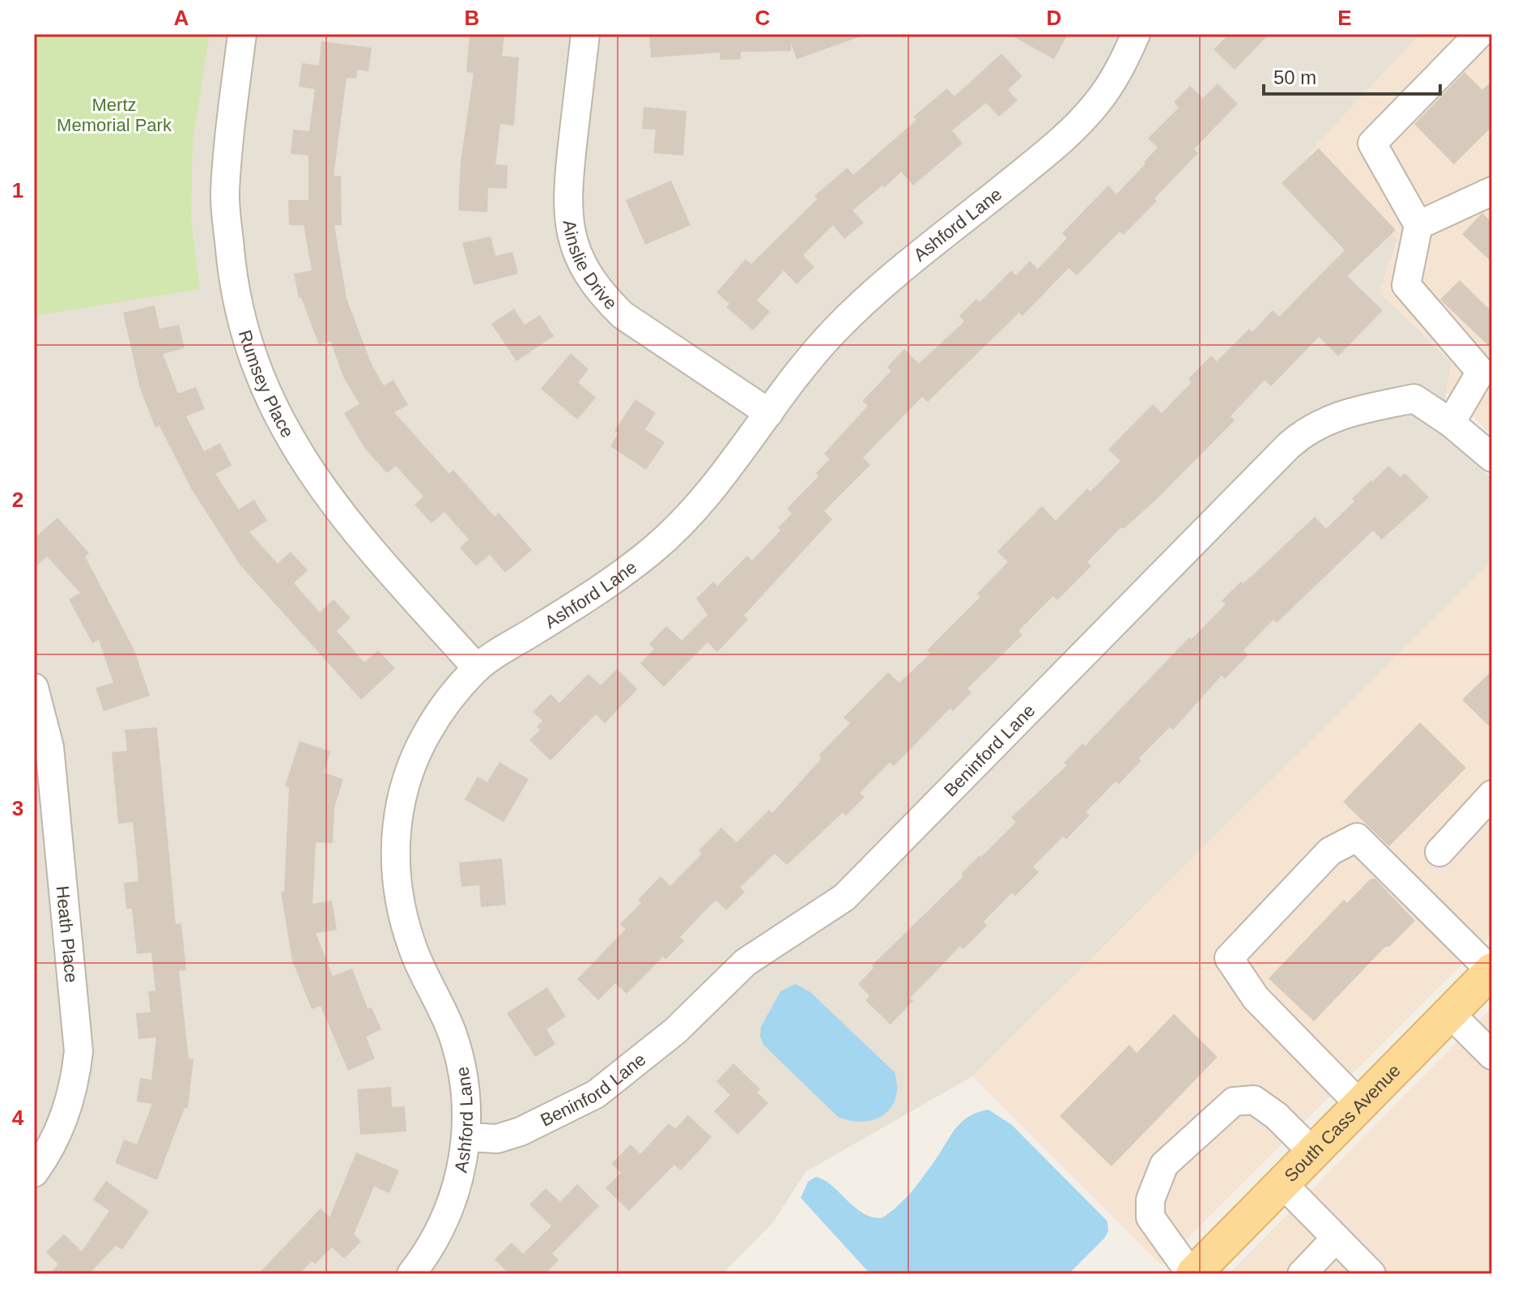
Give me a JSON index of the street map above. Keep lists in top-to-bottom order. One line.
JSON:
{"streets":{"main road":["South Cass Avenue"],"street":["Ashford Lane","Ainslie Drive","Rumsey Place","Beninford Lane","Heath Place"]},"crossings":[["Ashford Lane","Ainslie Drive"],["Ashford Lane","Rumsey Place"],["Ashford Lane","Beninford Lane"]],"parks":["Mertz Memorial Park"],"scale_bar":"50 m","grid":{"columns":["A","B","C","D","E"],"rows":["1","2","3","4"]}}
